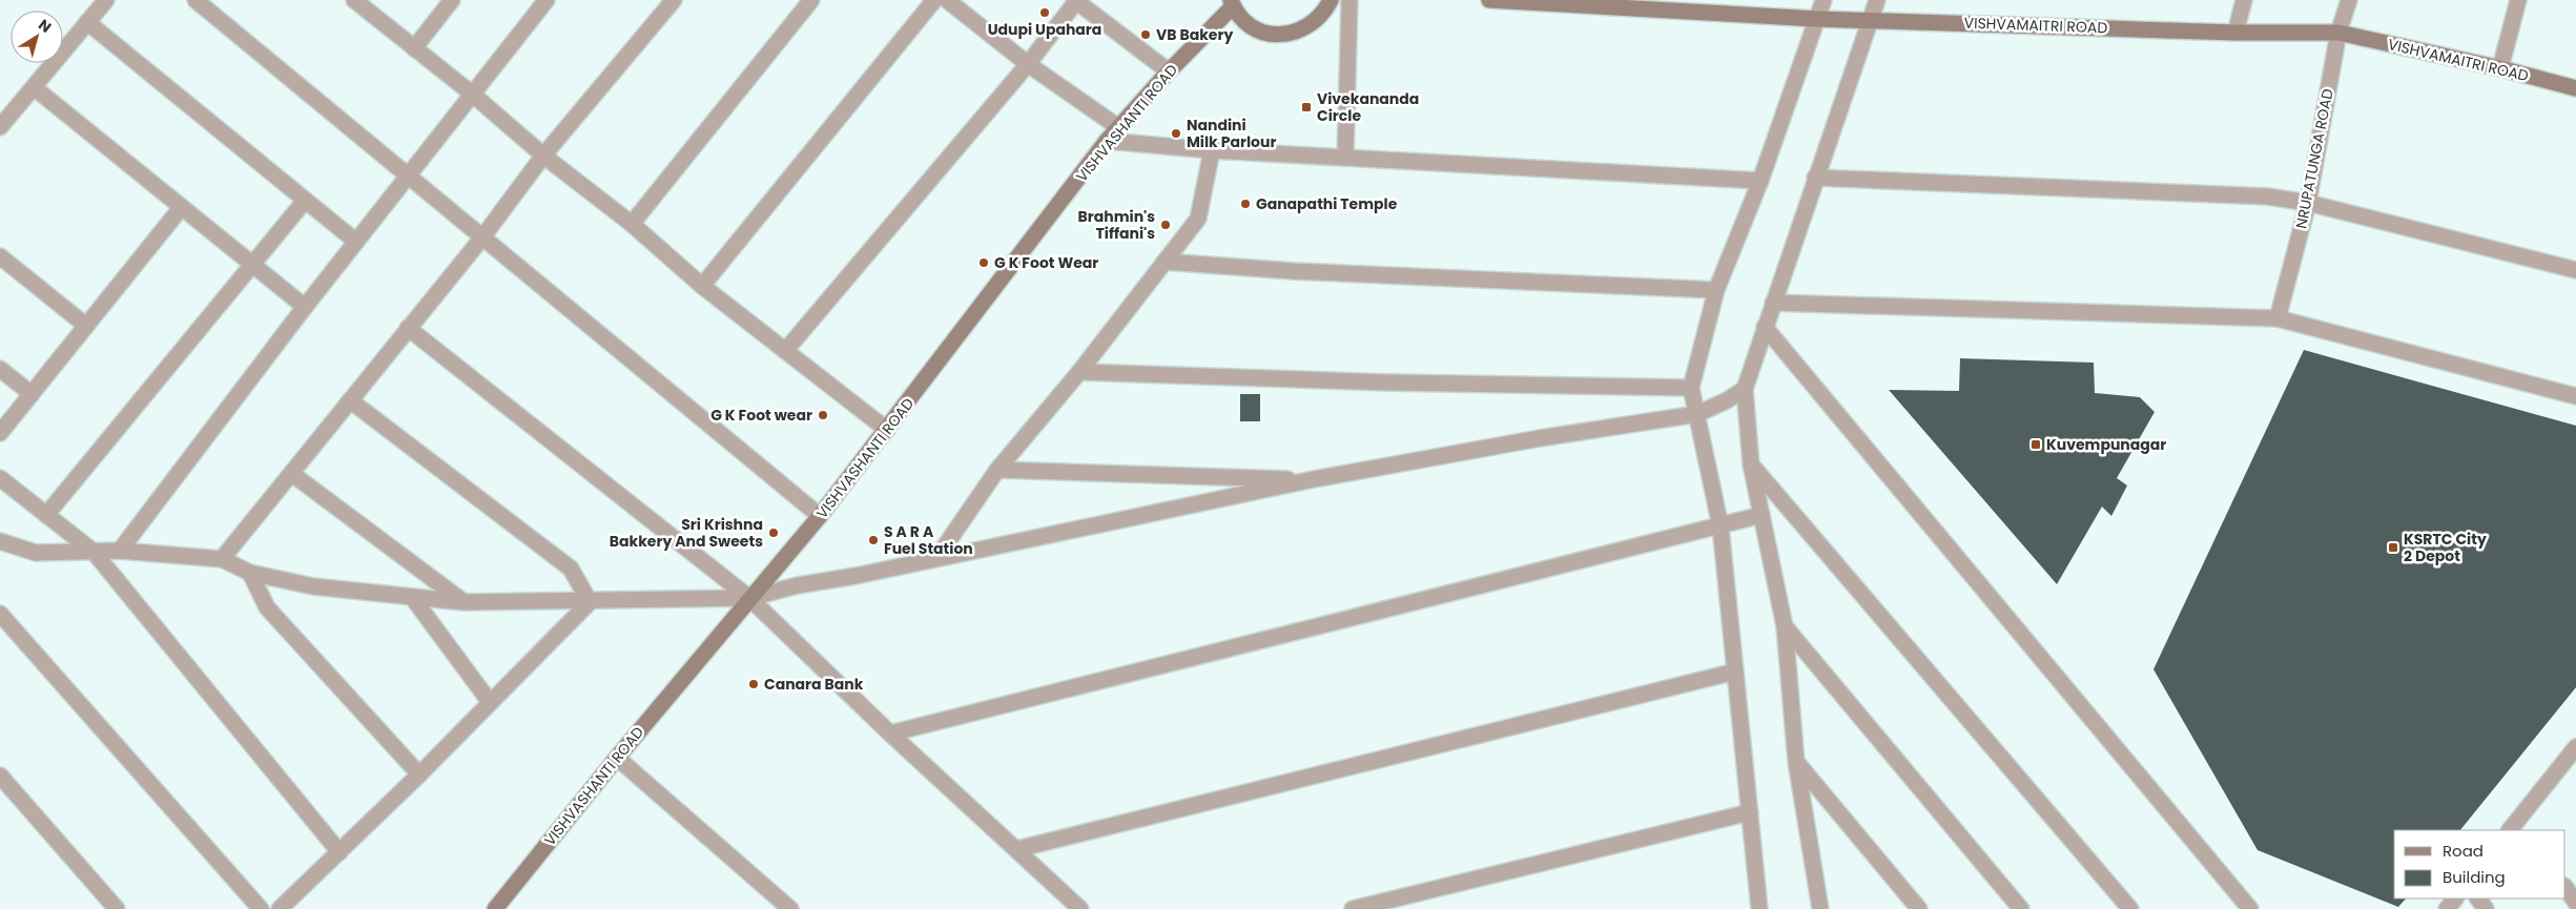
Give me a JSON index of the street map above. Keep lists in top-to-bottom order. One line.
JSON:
{"streets":{"street":["VISHVAMAITRI ROAD","VISHVASHANTI ROAD","NRUPATUNGA ROAD"]},"crossings":[["VISHVAMAITRI ROAD","NRUPATUNGA ROAD"]],"places":{"other":["Udupi Upahara","VB Bakery","Nandini Milk Parlour","Ganapathi Temple","Brahmin's Tiffani's","G K Foot Wear","G K Foot wear","Sri Krishna Bakkery And Sweets","S A R A Fuel Station","Canara Bank"],"transit":["Vivekananda Circle","Kuvempunagar","KSRTC City 2 Depot"]},"legend":["Road","Building"],"north":"top right"}
